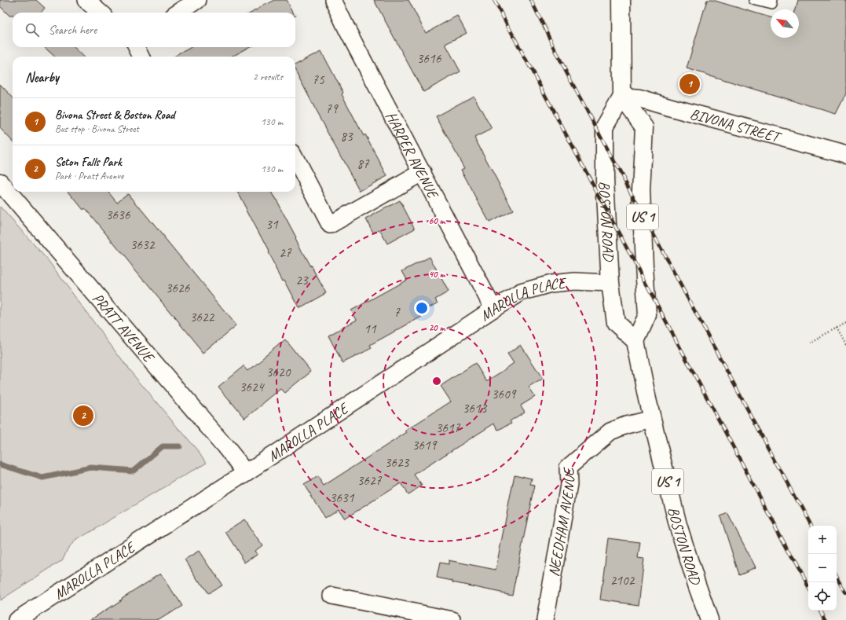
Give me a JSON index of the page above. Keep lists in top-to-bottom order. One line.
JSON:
{"streets":{"main road":["BIVONA STREET","US 1","BOSTON ROAD","PRATT AVENUE"],"street":["HARPER AVENUE","MAROLLA PLACE","NEEDHAM AVENUE"]},"crossings":[["BIVONA STREET","US 1"],["BIVONA STREET","BOSTON ROAD"],["HARPER AVENUE","MAROLLA PLACE"],["US 1","BOSTON ROAD"],["BOSTON ROAD","MAROLLA PLACE"],["BOSTON ROAD","NEEDHAM AVENUE"],["MAROLLA PLACE","PRATT AVENUE"]],"house_numbers":["3616","75","79","83","87","3636","31","3632","27","23","3626","7","3622","11","3620","3624","3609","3613","3617","3619","3623","3627","3631","2102"],"north":"top left","page":{"search":"Search here","heading":["Nearby","2 results"],"pins":["1","2"],"list":[{"mark":"1","name":"Bivona Street & Boston Road","note":"Bus stop · Bivona Street","value":"130 m"},{"mark":"2","name":"Seton Falls Park","note":"Park · Pratt Avenue","value":"130 m"}],"map_buttons":["+","−"]},"rings":["60 m","40 m","20 m"]}
